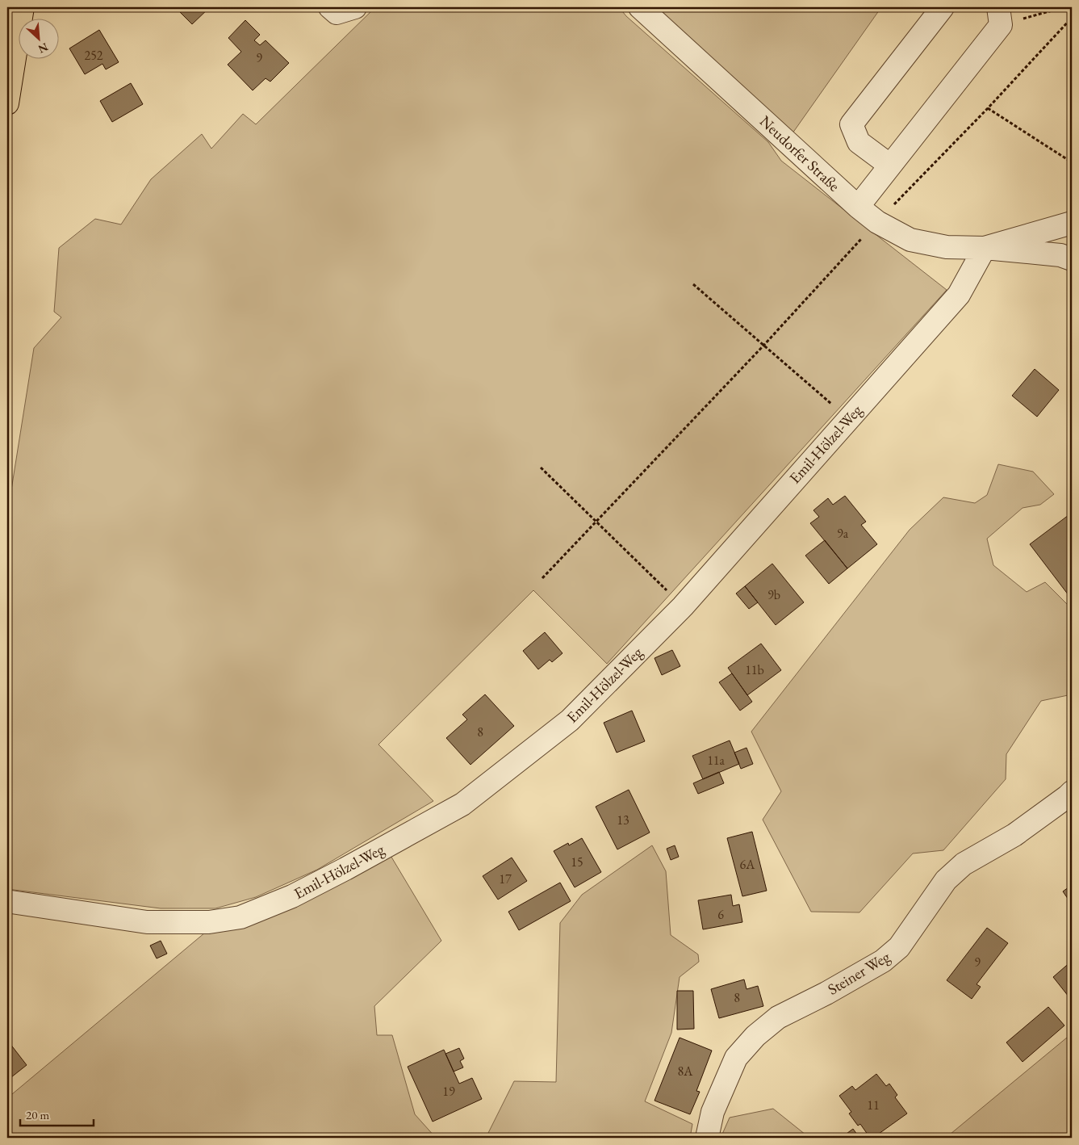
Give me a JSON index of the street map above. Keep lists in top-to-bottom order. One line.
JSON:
{"streets":{"street":["Neudorfer Straße","Emil-Hölzel-Weg","Steiner Weg"]},"crossings":[["Neudorfer Straße","Emil-Hölzel-Weg"]],"house_numbers":["252","9","9a","9b","11b","8","11a","13","15","6A","17","6","9","8","8A","19","11"],"scale_bar":"20 m","north":"bottom right"}
